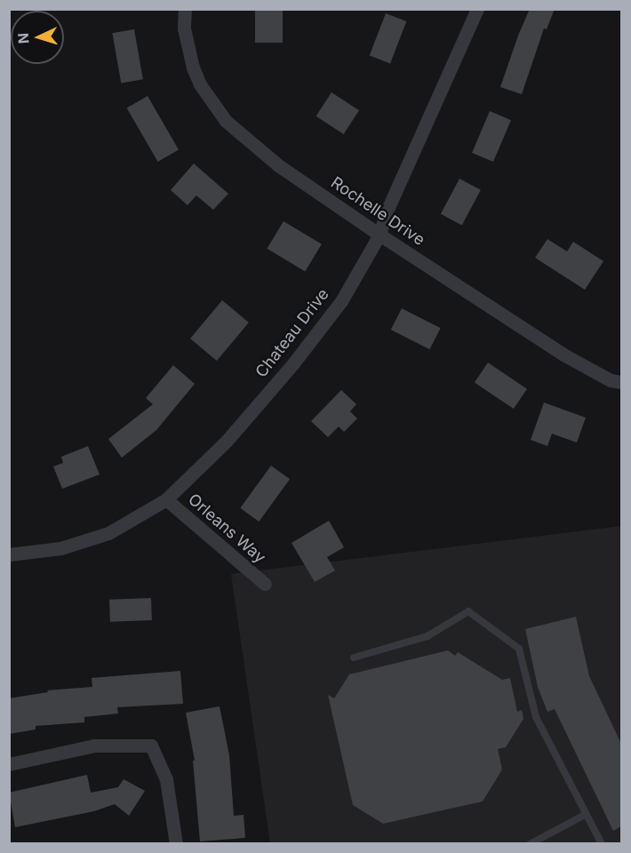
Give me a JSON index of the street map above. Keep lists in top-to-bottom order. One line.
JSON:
{"streets":{"street":["Rochelle Drive","Chateau Drive","Orleans Way"]},"crossings":[["Rochelle Drive","Chateau Drive"],["Chateau Drive","Orleans Way"]],"north":"left"}
